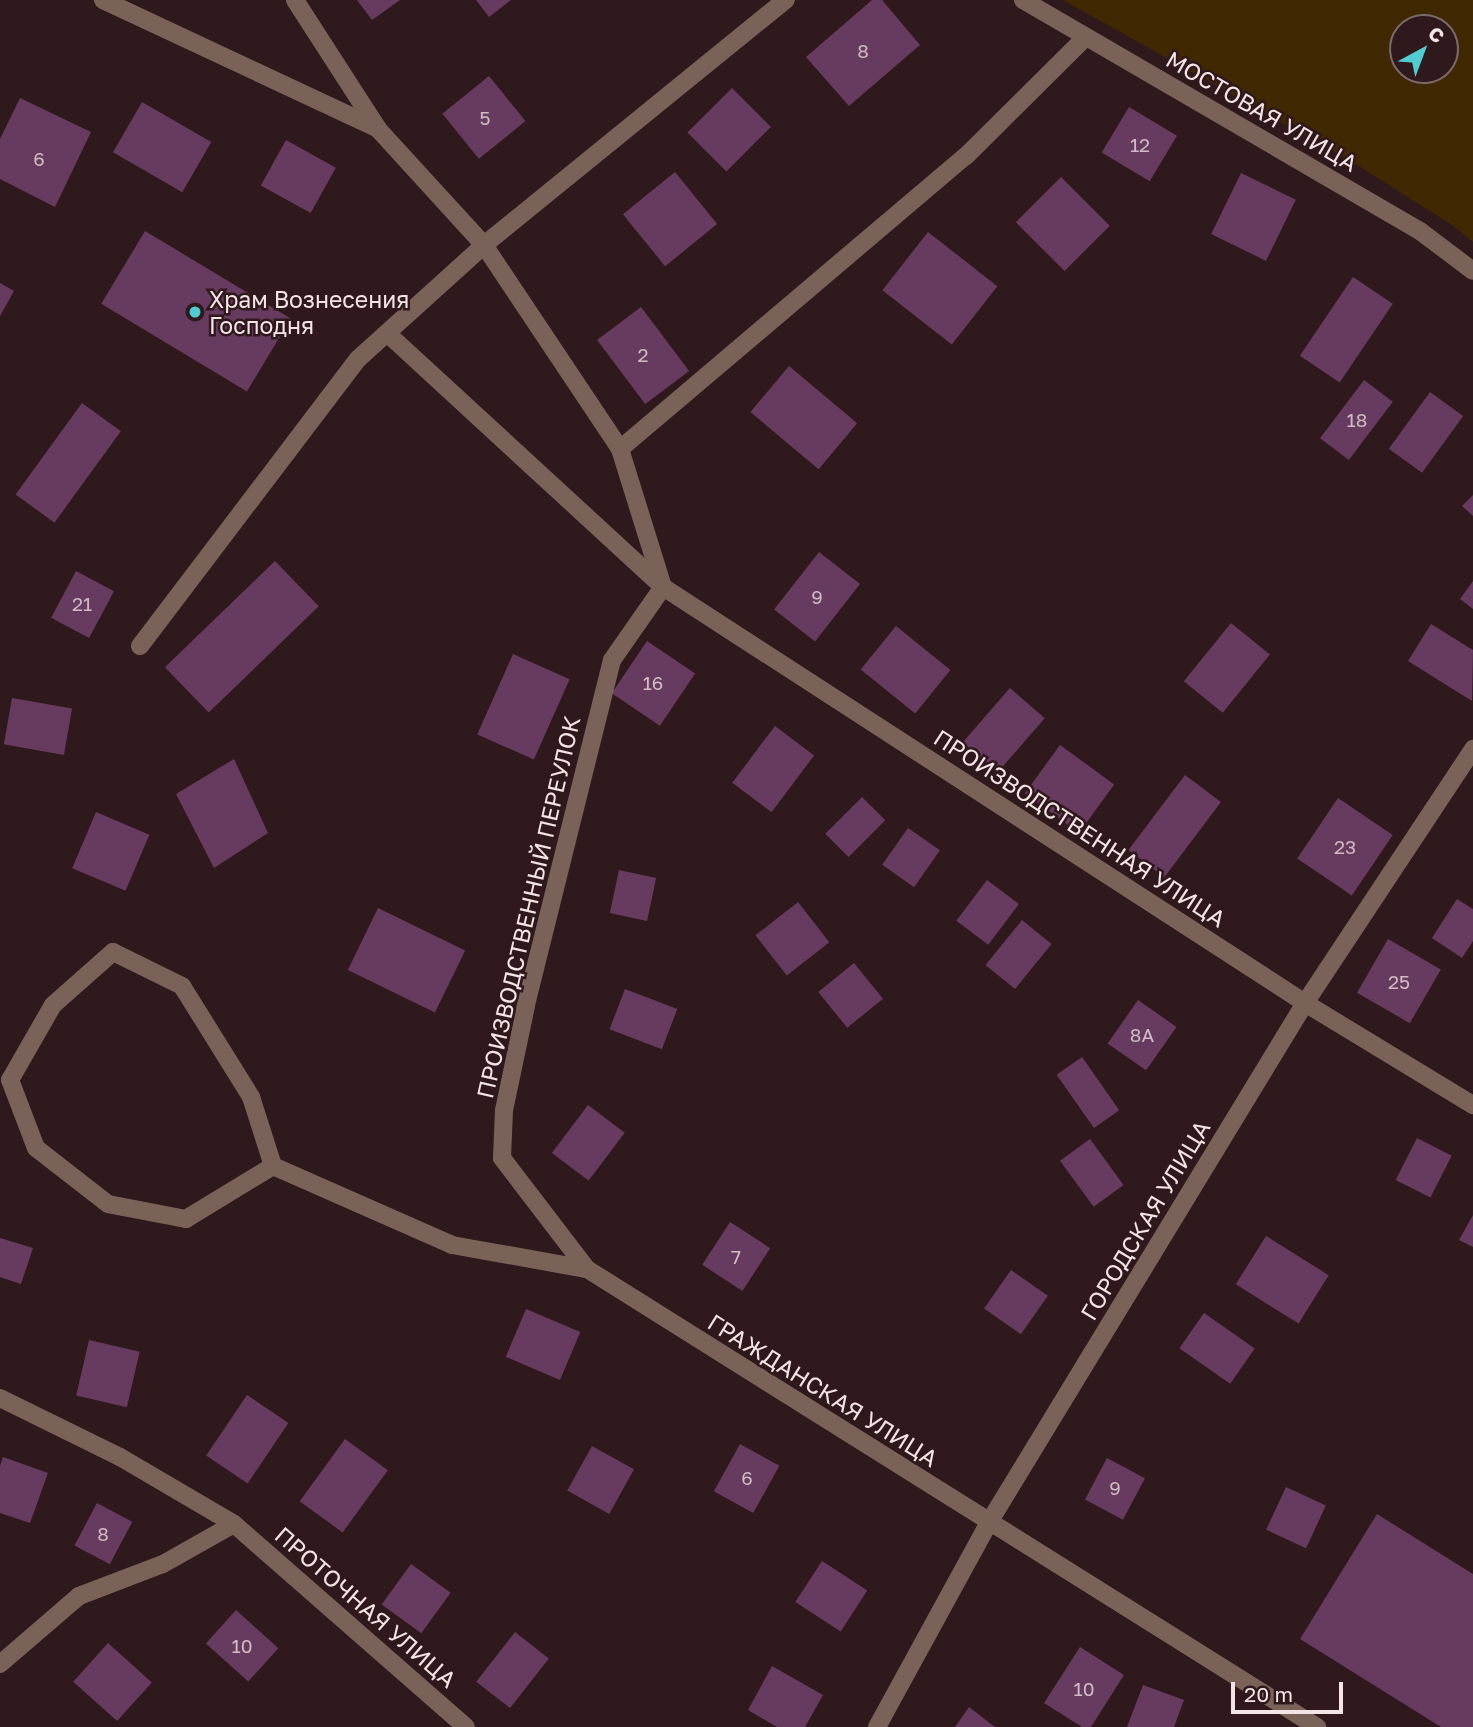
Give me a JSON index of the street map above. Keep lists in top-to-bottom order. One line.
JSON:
{"streets":{"street":["МОСТОВАЯ УЛИЦА","ПРОИЗВОДСТВЕННАЯ УЛИЦА","ПРОИЗВОДСТВЕННЫЙ ПЕРЕУЛОК","ГОРОДСКАЯ УЛИЦА","ГРАЖДАНСКАЯ УЛИЦА","ПРОТОЧНАЯ УЛИЦА"]},"crossings":[["ПРОИЗВОДСТВЕННАЯ УЛИЦА","ПРОИЗВОДСТВЕННЫЙ ПЕРЕУЛОК"],["ПРОИЗВОДСТВЕННАЯ УЛИЦА","ГОРОДСКАЯ УЛИЦА"],["ПРОИЗВОДСТВЕННЫЙ ПЕРЕУЛОК","ГРАЖДАНСКАЯ УЛИЦА"],["ГОРОДСКАЯ УЛИЦА","ГРАЖДАНСКАЯ УЛИЦА"]],"places":["Храм Вознесения Господня"],"house_numbers":["8","5","12","6","2","18","9","21","16","23","25","8А","7","6","9","8","10","10"],"scale_bar":"20 m","north":"top right"}
